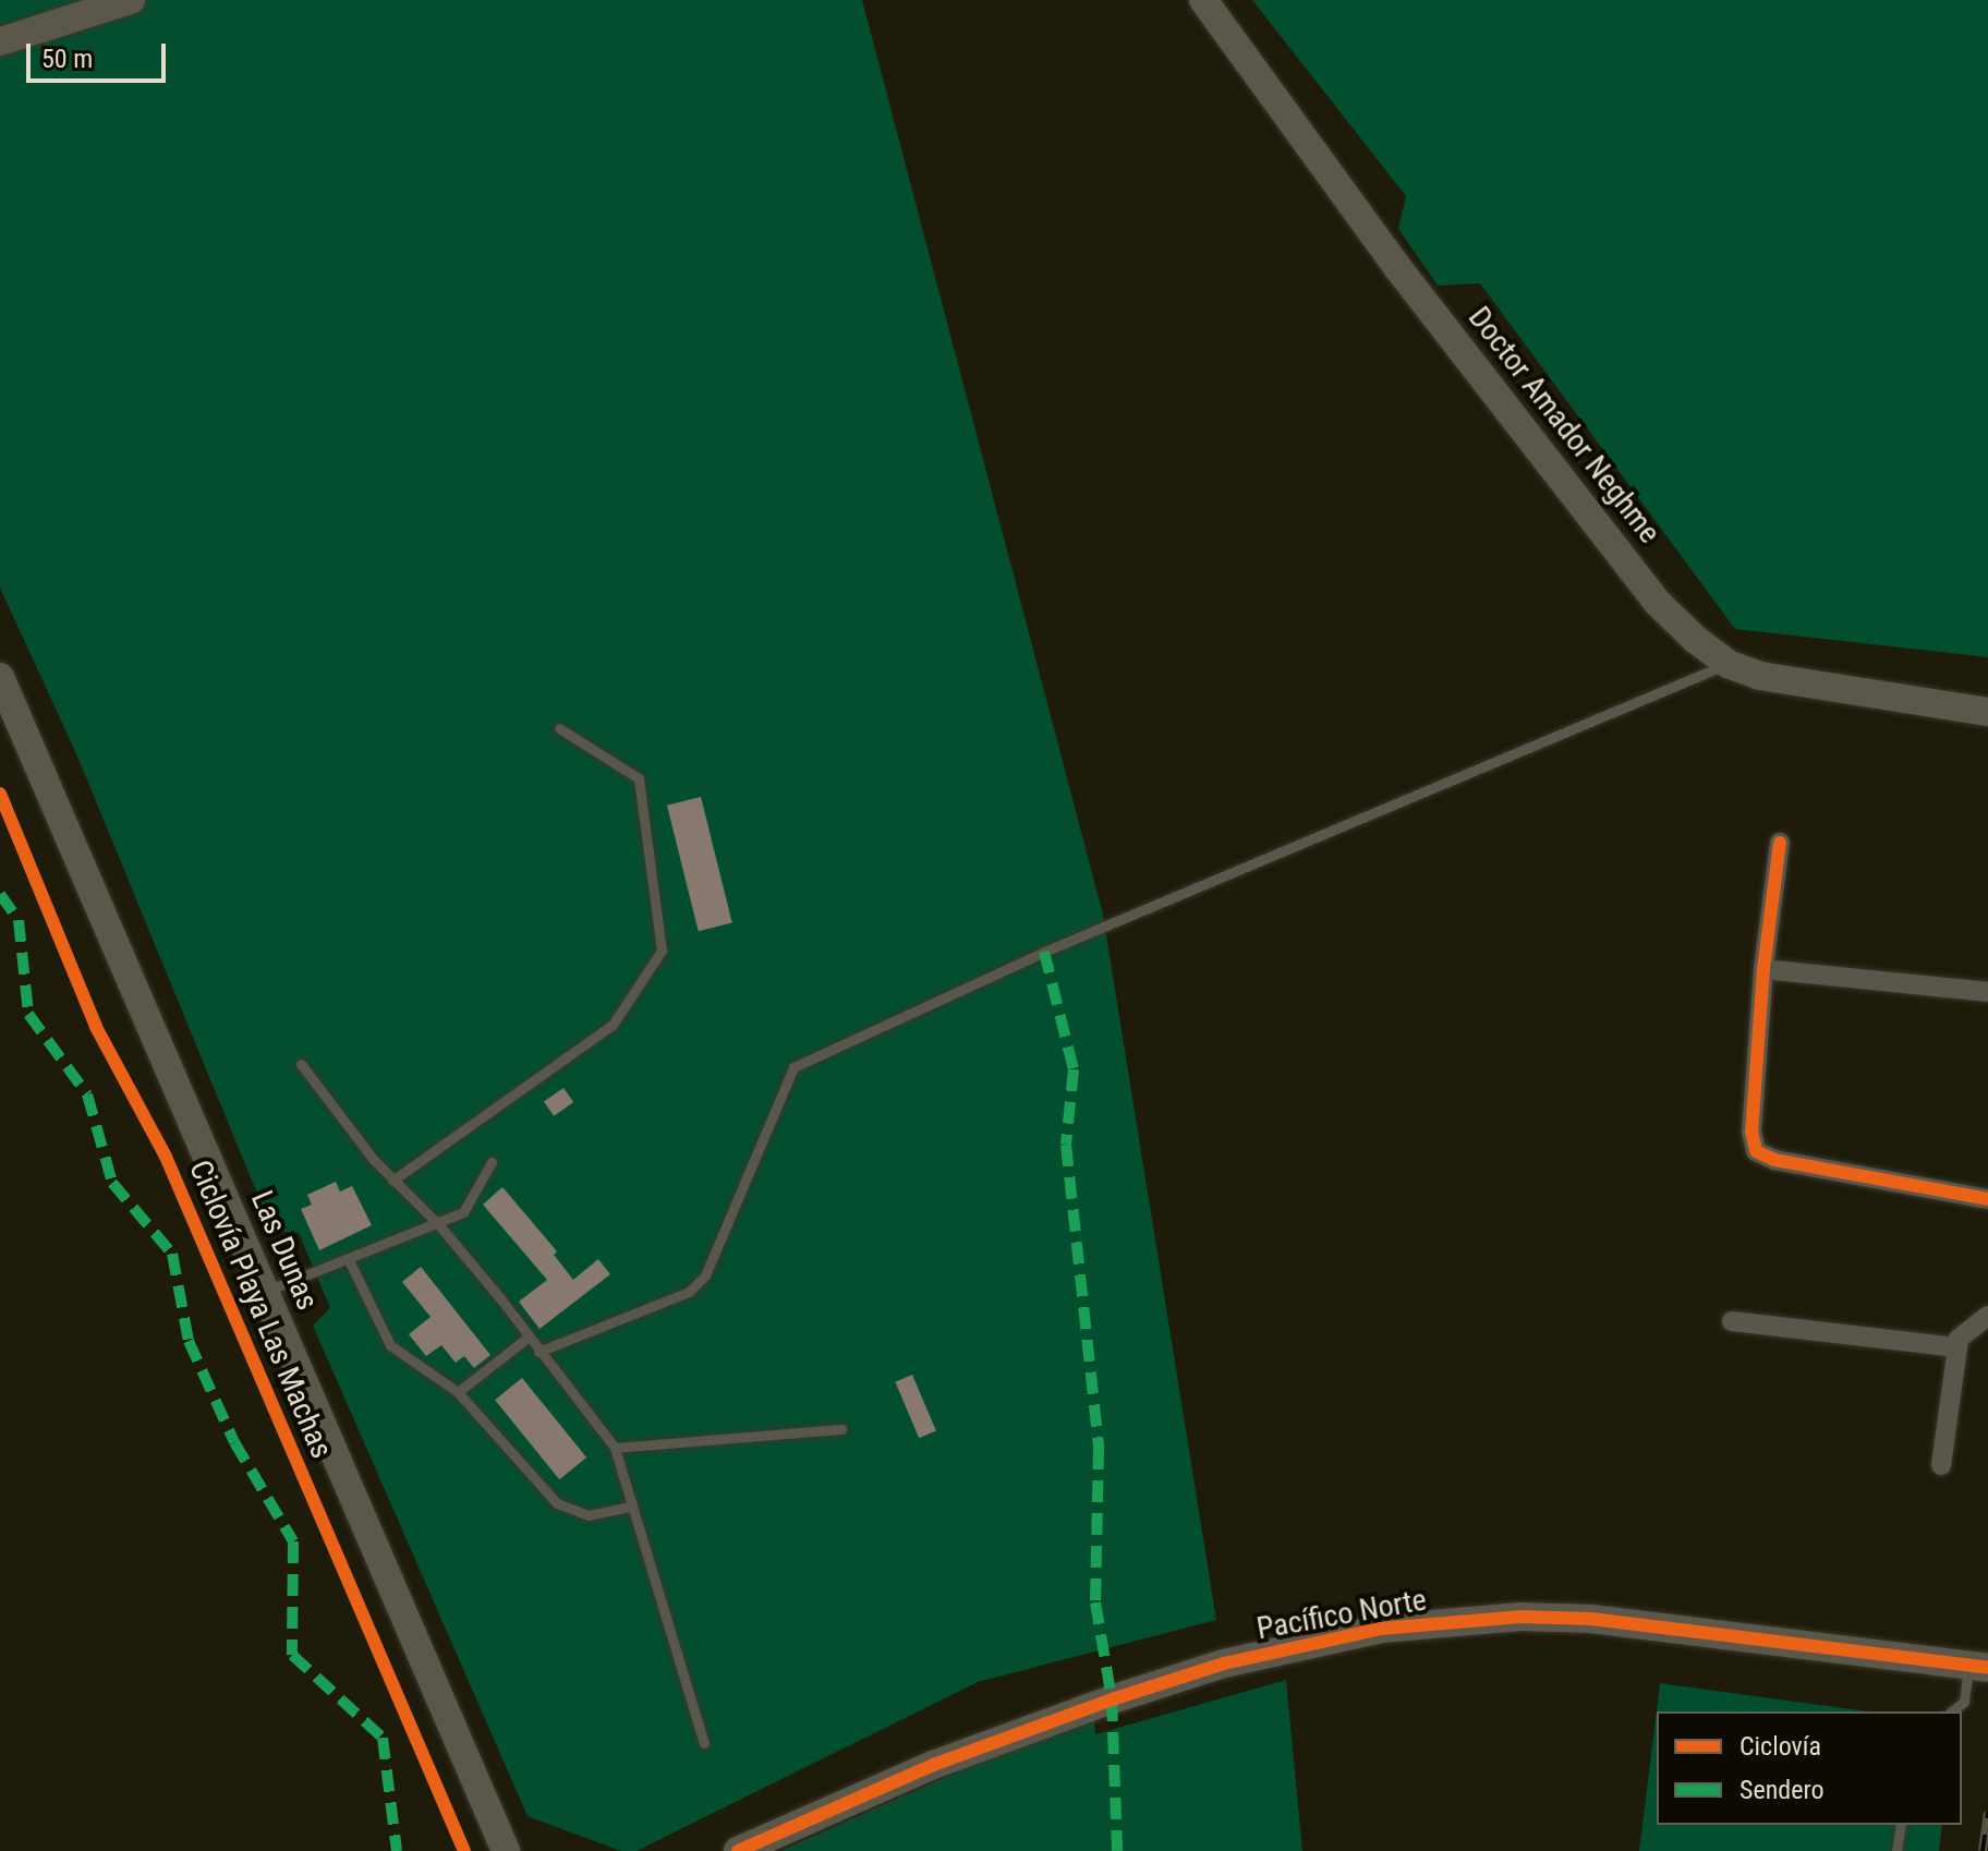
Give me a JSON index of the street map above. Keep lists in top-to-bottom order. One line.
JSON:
{"streets":{"main road":["Doctor Amador Neghme","Las Dunas","Pacífico Norte"],"cycle path":["Ciclovía Playa Las Machas"]},"legend":["Ciclovía","Sendero"],"scale_bar":"50 m"}
